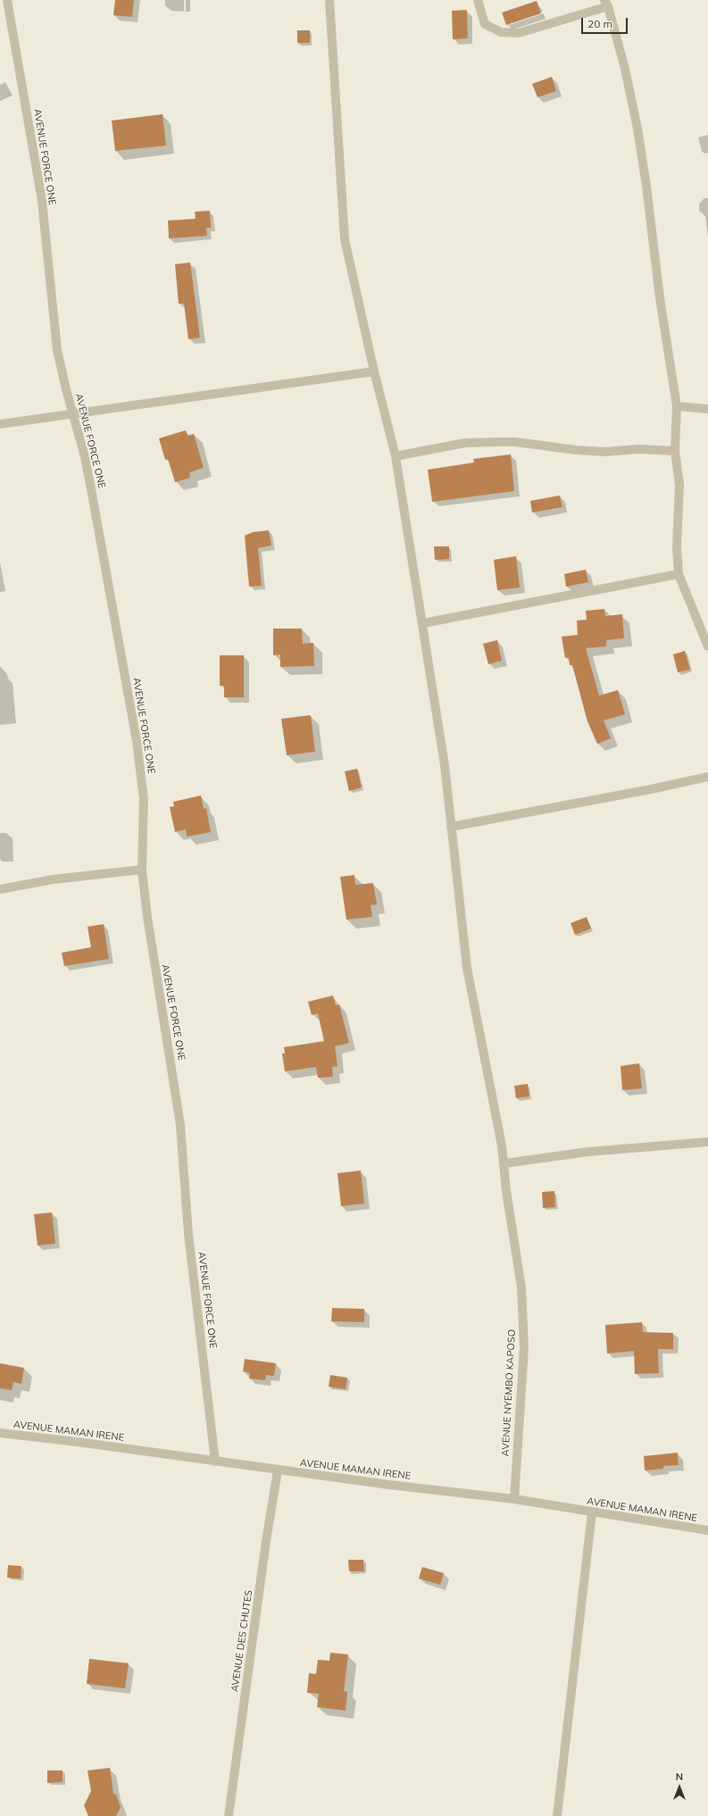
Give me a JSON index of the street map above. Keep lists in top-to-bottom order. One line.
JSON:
{"streets":{"street":["AVENUE FORCE ONE","AVENUE NYEMBO KAPOSO","AVENUE MAMAN IRENE","AVENUE DES CHUTES"]},"crossings":[["AVENUE FORCE ONE","AVENUE MAMAN IRENE"],["AVENUE NYEMBO KAPOSO","AVENUE MAMAN IRENE"],["AVENUE MAMAN IRENE","AVENUE DES CHUTES"]],"scale_bar":"20 m","north":"top"}
